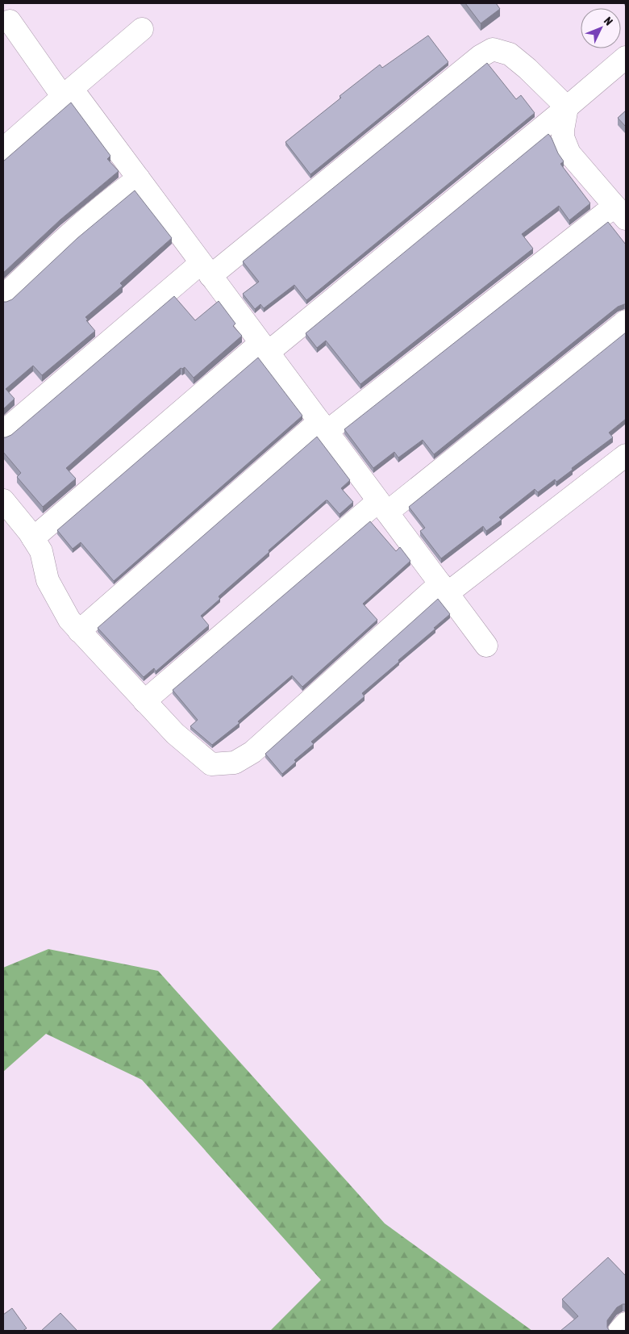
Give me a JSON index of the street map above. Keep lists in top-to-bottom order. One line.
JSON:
{"north":"top right"}
